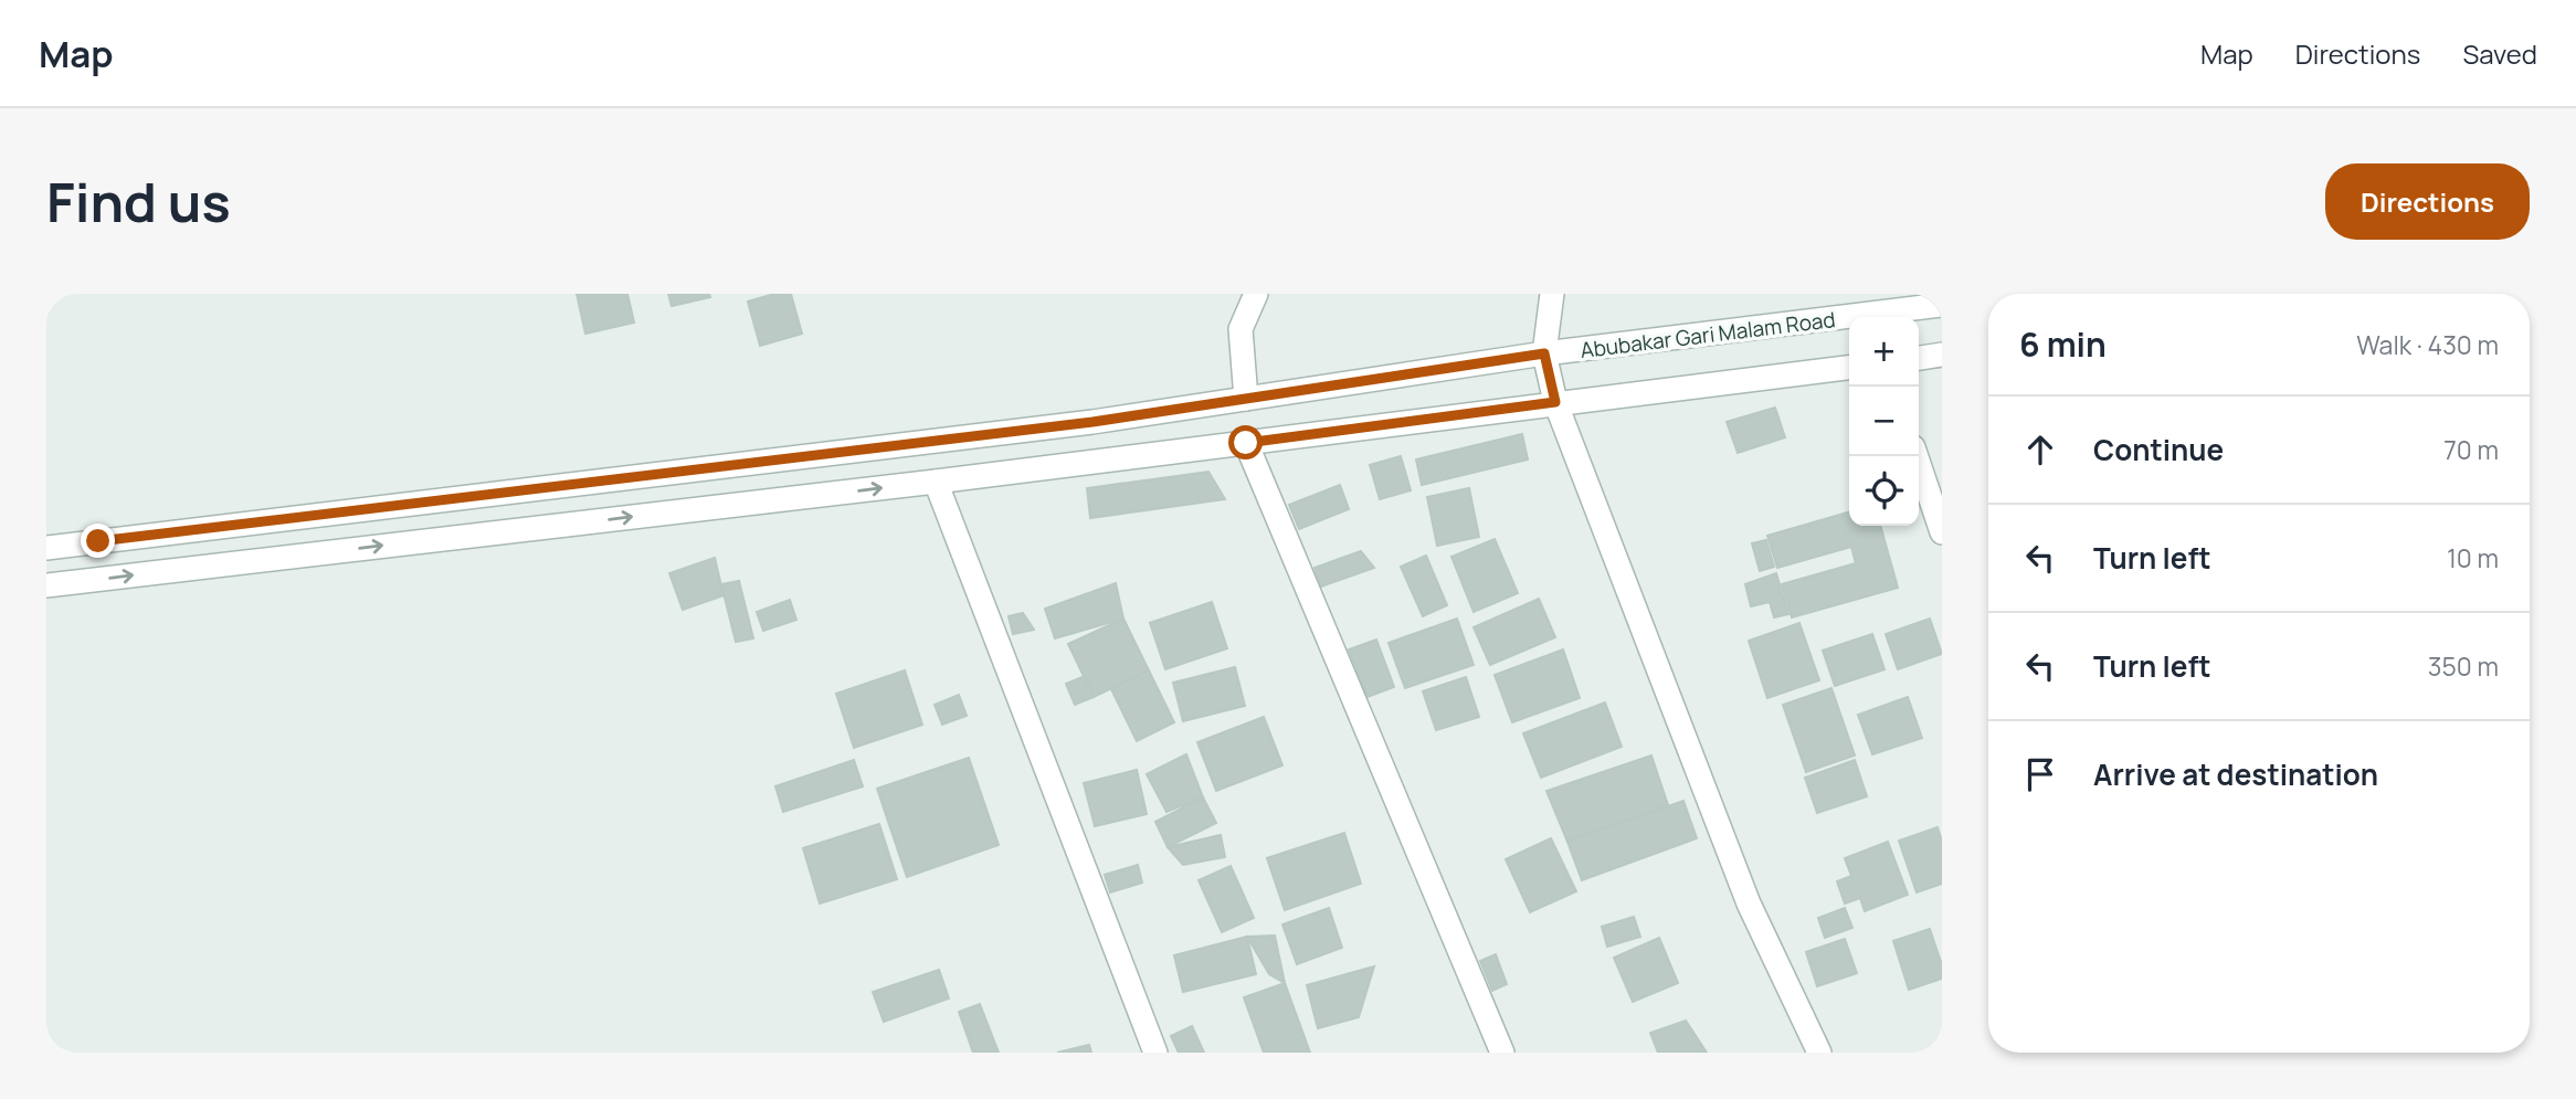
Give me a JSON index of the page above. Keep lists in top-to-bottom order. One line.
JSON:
{"streets":{"street":["Abubakar Gari Malam Road"]},"page":{"header":"Map","nav":["Map","Directions","Saved"],"buttons":"Directions","title":"Find us","heading":["6 min","Walk · 430 m"],"map_buttons":["+","−"],"list":[["Continue","70 m"],["Turn left","10 m"],["Turn left","350 m"],"Arrive at destination"]}}
